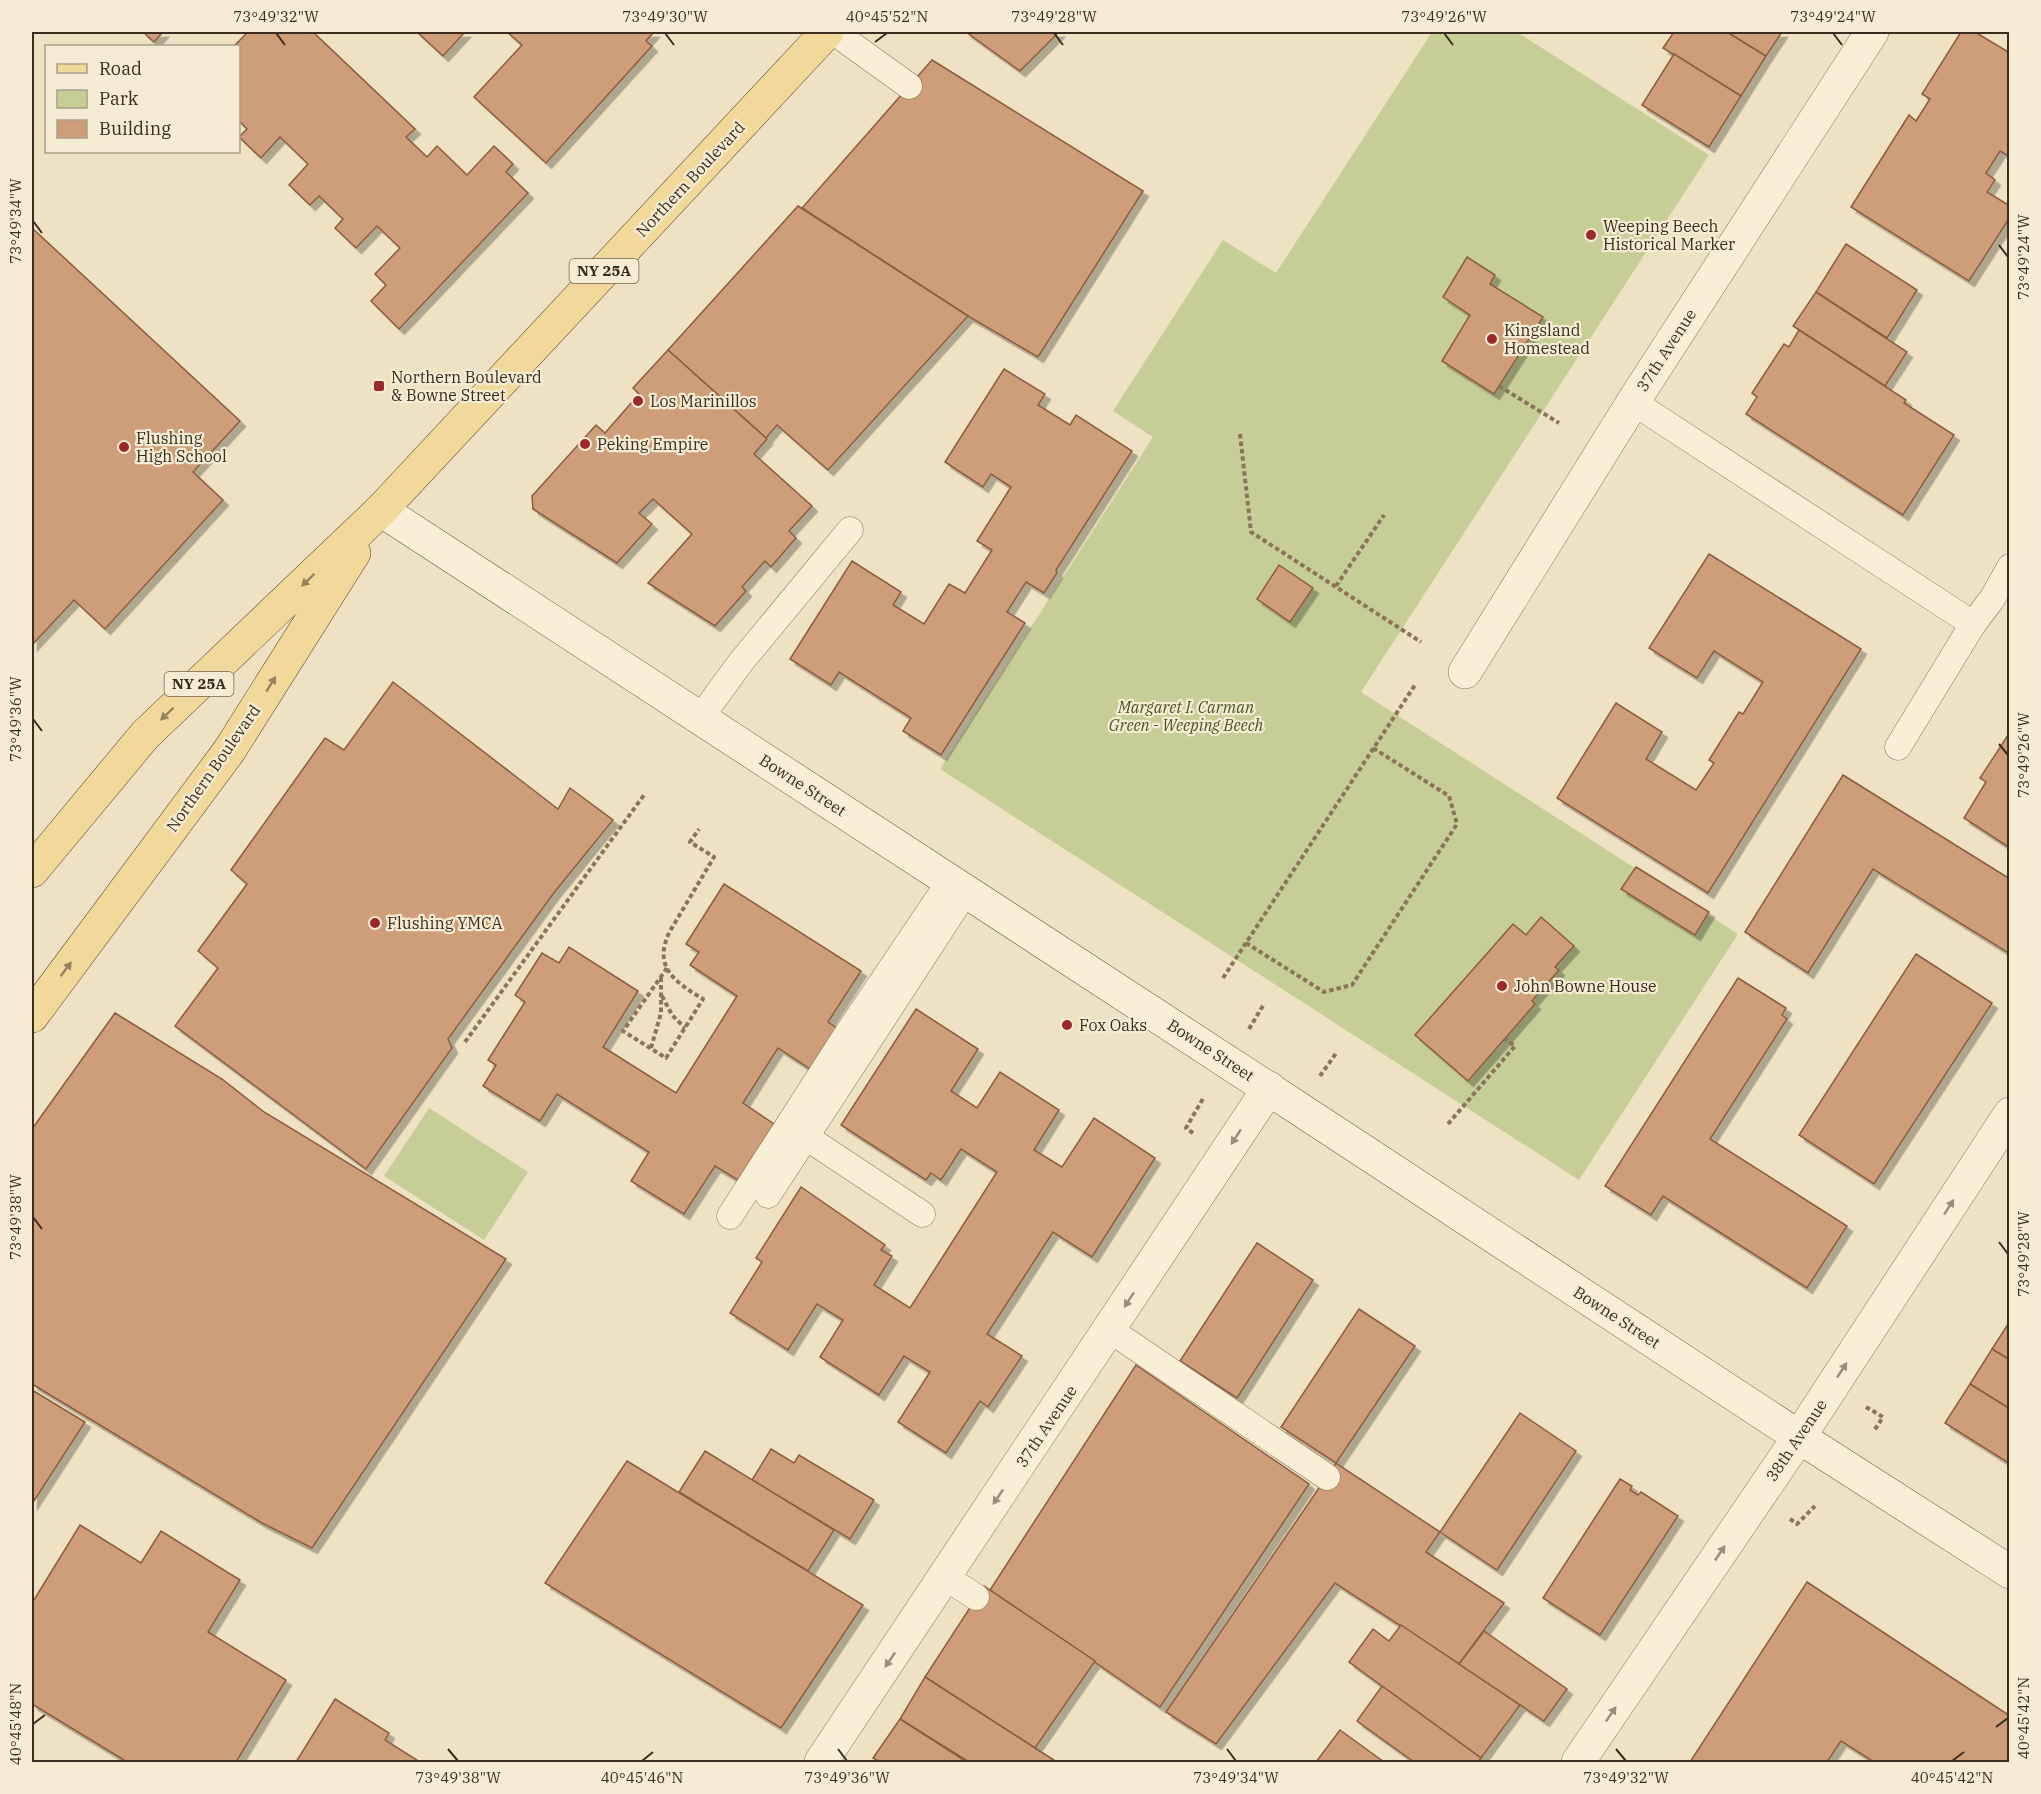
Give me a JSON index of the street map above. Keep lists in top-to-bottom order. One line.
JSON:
{"streets":{"main road":["Northern Boulevard","NY 25A"],"street":["37th Avenue","Bowne Street","38th Avenue"]},"crossings":[["Northern Boulevard","Bowne Street"],["37th Avenue","Bowne Street"],["Bowne Street","38th Avenue"]],"one_way":["37th Avenue","38th Avenue"],"parks":["Margaret I. Carman Green - Weeping Beech"],"places":{"other":["Weeping Beech Historical Marker","Kingsland Homestead","Los Marinillos","Peking Empire","Flushing High School","Flushing YMCA","John Bowne House","Fox Oaks"],"transit":["Northern Boulevard & Bowne Street"]},"legend":["Road","Park","Building"],"coordinates":["73°49'32\"W","73°49'30\"W","40°45'52\"N","73°49'28\"W","73°49'26\"W","73°49'24\"W","73°49'34\"W","73°49'36\"W","73°49'38\"W","40°45'42\"N","40°45'48\"N","40°45'46\"N"]}
